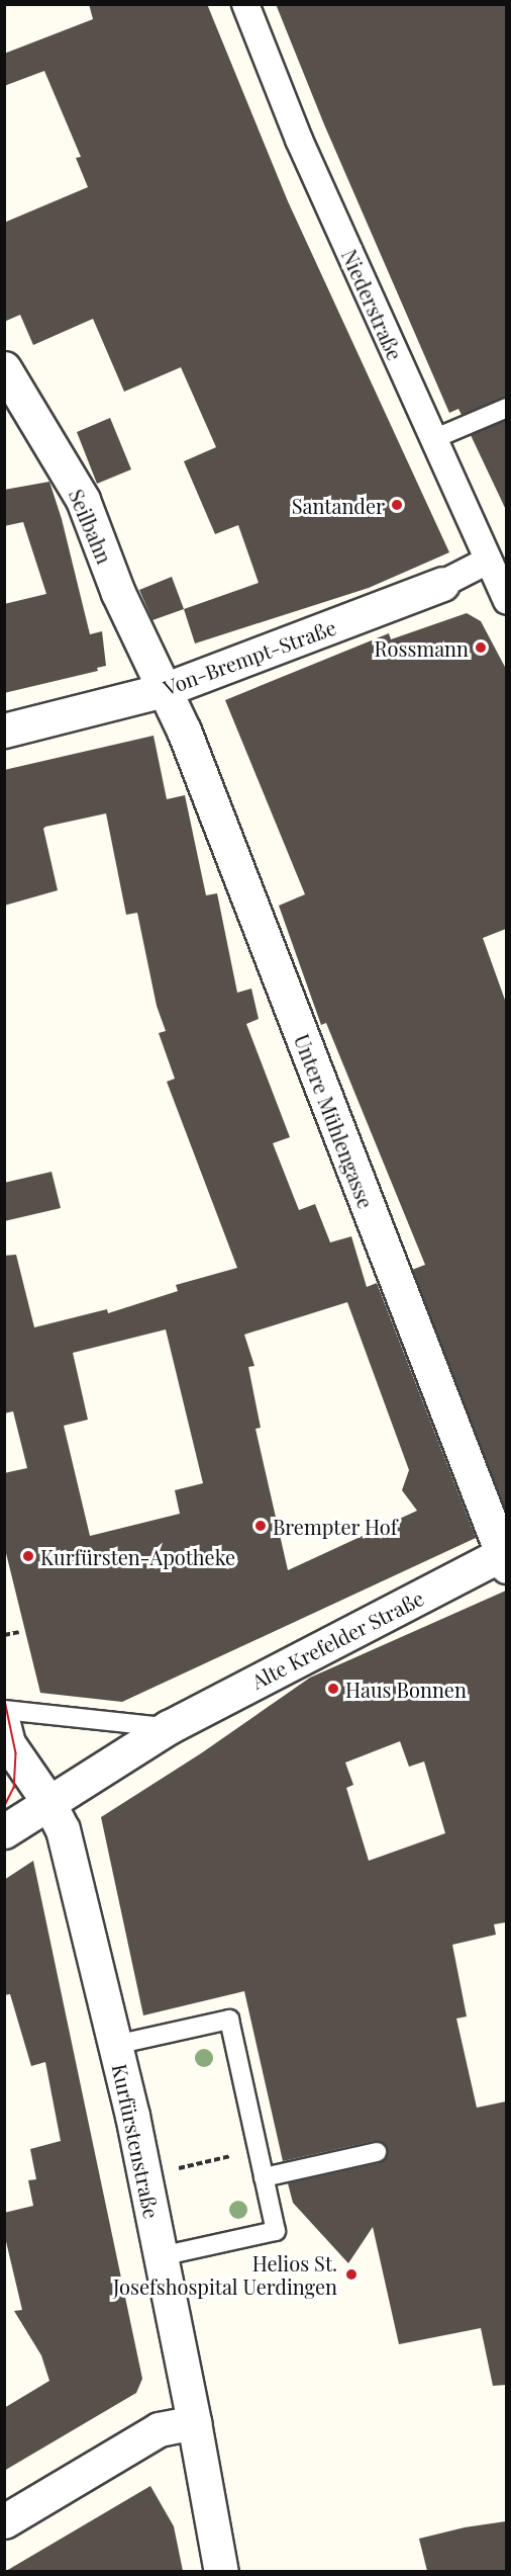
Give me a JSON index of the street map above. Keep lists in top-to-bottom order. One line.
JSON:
{"streets":{"street":["Niederstraße","Seilbahn","Von-Brempt-Straße","Untere Mühlengasse","Alte Krefelder Straße","Kurfürstenstraße"]},"crossings":[["Niederstraße","Von-Brempt-Straße"],["Seilbahn","Von-Brempt-Straße"],["Seilbahn","Untere Mühlengasse"],["Von-Brempt-Straße","Untere Mühlengasse"],["Untere Mühlengasse","Alte Krefelder Straße"],["Alte Krefelder Straße","Kurfürstenstraße"]],"places":["Santander","Rossmann","Brempter Hof","Kurfürsten-Apotheke","Haus Bonnen","Helios St. Josefshospital Uerdingen"]}
